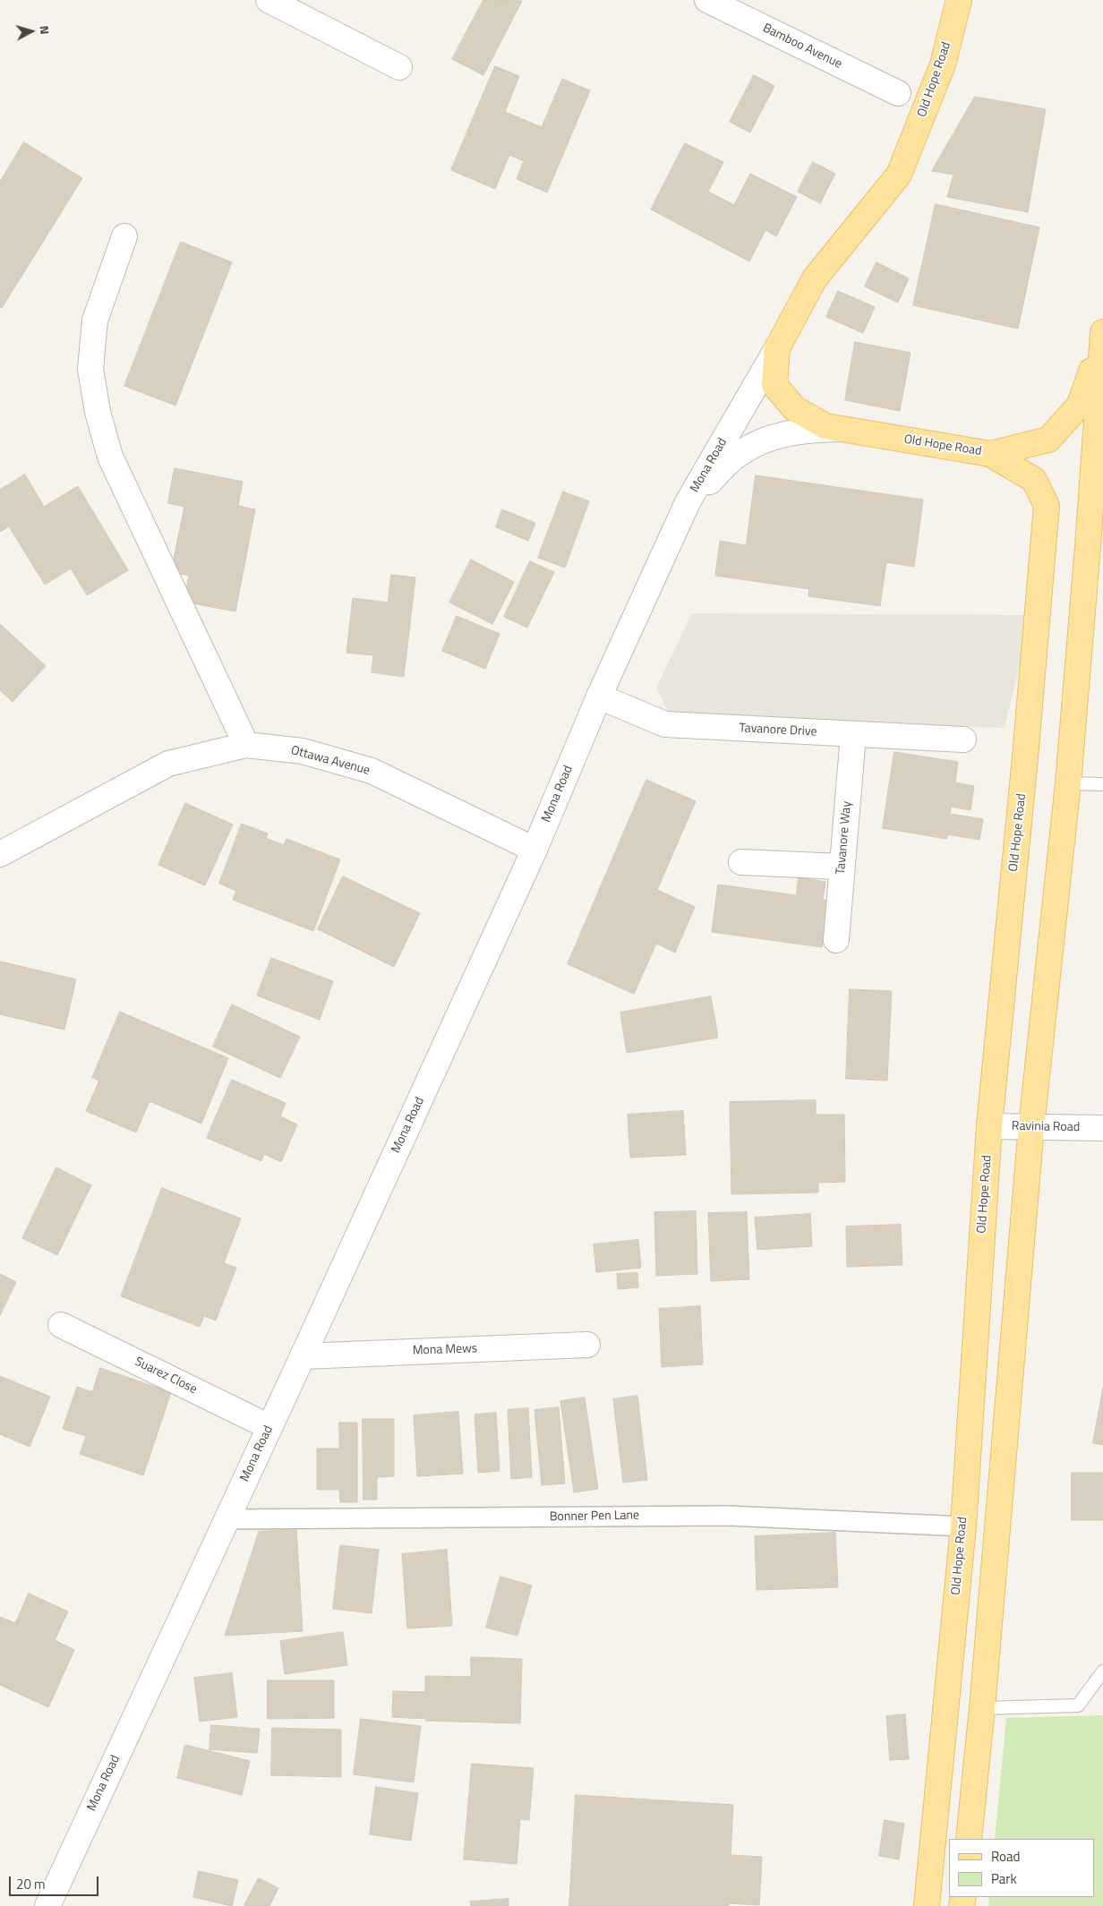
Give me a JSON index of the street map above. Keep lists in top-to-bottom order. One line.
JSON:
{"streets":{"main road":["Old Hope Road"],"street":["Bamboo Avenue","Mona Road","Tavanore Drive","Ottawa Avenue","Tavanore Way","Ravinia Road","Mona Mews","Suarez Close","Bonner Pen Lane"]},"crossings":[["Old Hope Road","Mona Road"],["Old Hope Road","Ravinia Road"],["Old Hope Road","Bonner Pen Lane"],["Mona Road","Tavanore Drive"],["Mona Road","Ottawa Avenue"],["Mona Road","Mona Mews"],["Mona Road","Suarez Close"],["Mona Road","Bonner Pen Lane"],["Tavanore Drive","Tavanore Way"]],"legend":["Road","Park"],"scale_bar":"20 m","north":"right"}
